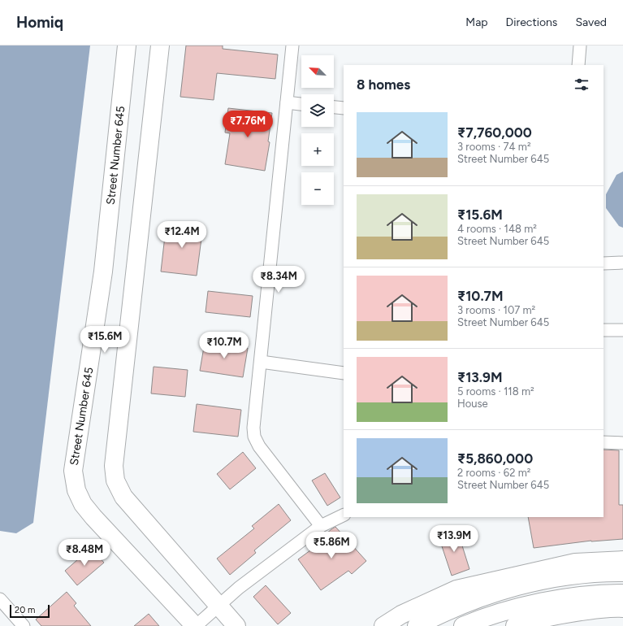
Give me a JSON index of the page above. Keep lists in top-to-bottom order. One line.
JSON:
{"streets":{"street":["Street Number 645"]},"scale_bar":"20 m","north":"top left","page":{"header":"Homiq","nav":["Map","Directions","Saved"],"map_buttons":["+","−"],"heading":"8 homes","list":[{"name":"₹7,760,000","note":"3 rooms · 74 m² · Street Number 645"},{"name":"₹15.6M","note":"4 rooms · 148 m² · Street Number 645"},{"name":"₹10.7M","note":"3 rooms · 107 m² · Street Number 645"},{"name":"₹13.9M","note":"5 rooms · 118 m² · House"},{"name":"₹5,860,000","note":"2 rooms · 62 m² · Street Number 645"}],"price":["₹7.76M","₹12.4M","₹8.34M","₹15.6M","₹10.7M","₹13.9M","₹5.86M","₹8.48M"],"scale":"20 m"}}
